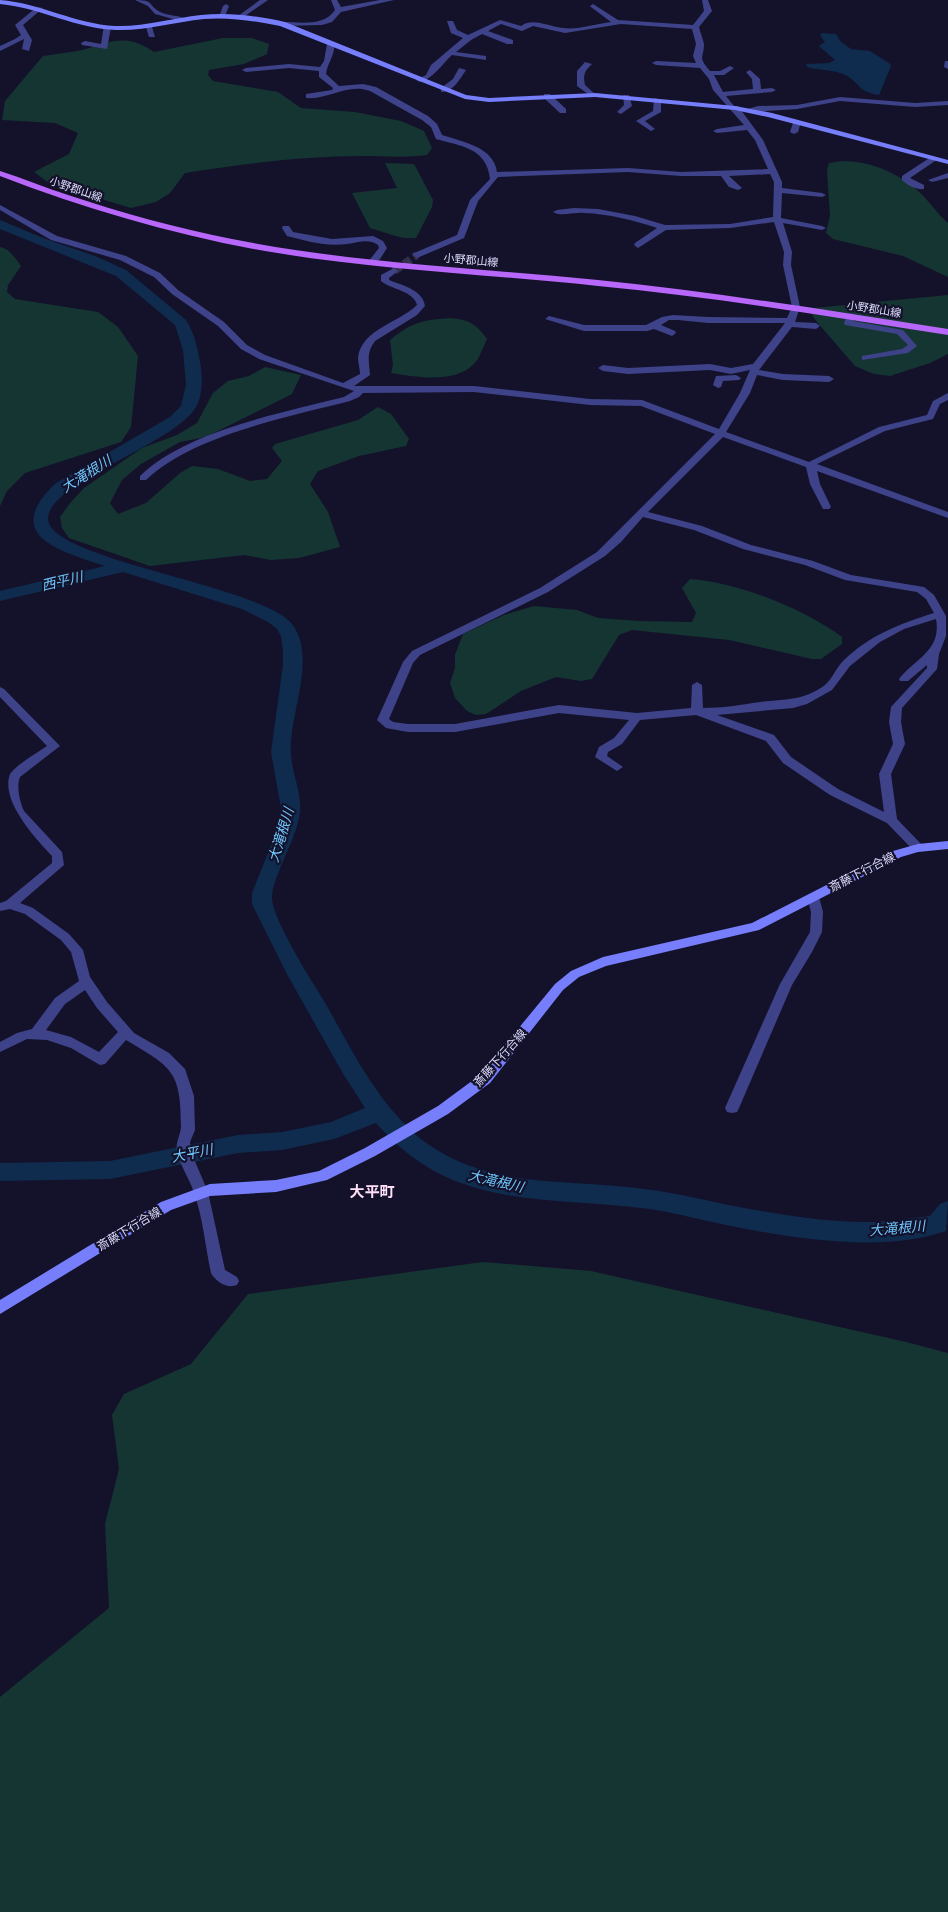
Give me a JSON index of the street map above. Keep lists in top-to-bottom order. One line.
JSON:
{"streets":{"main road":["小野郡山線"],"street":["斎藤下行合線"]},"districts":["大平町"],"water":["大滝根川","西平川","大平川"]}
